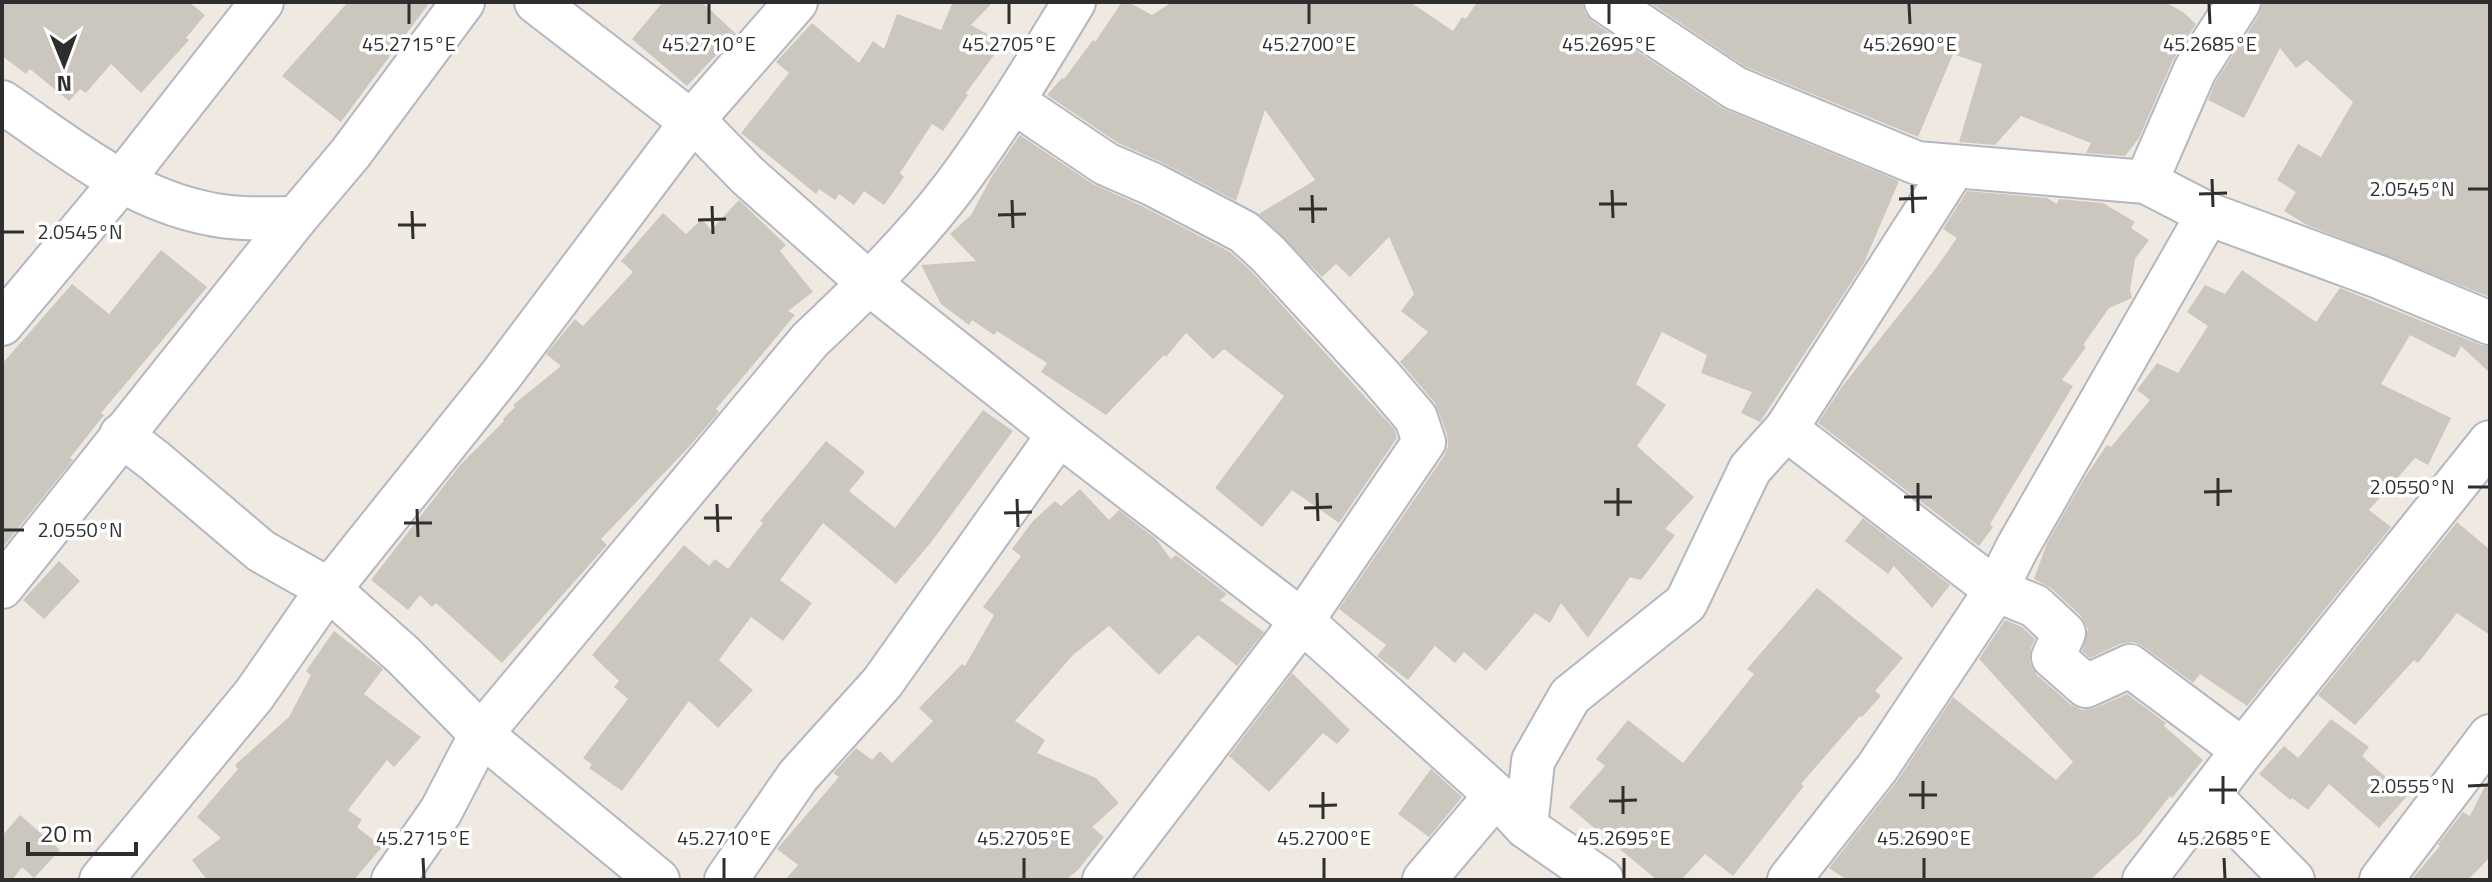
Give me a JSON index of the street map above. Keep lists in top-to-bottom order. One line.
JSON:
{"scale_bar":"20 m","north":"bottom","coordinates":["45.2715°E","45.2710°E","45.2705°E","45.2700°E","45.2695°E","45.2690°E","45.2685°E","2.0545°N","2.0550°N","2.0555°N"]}
